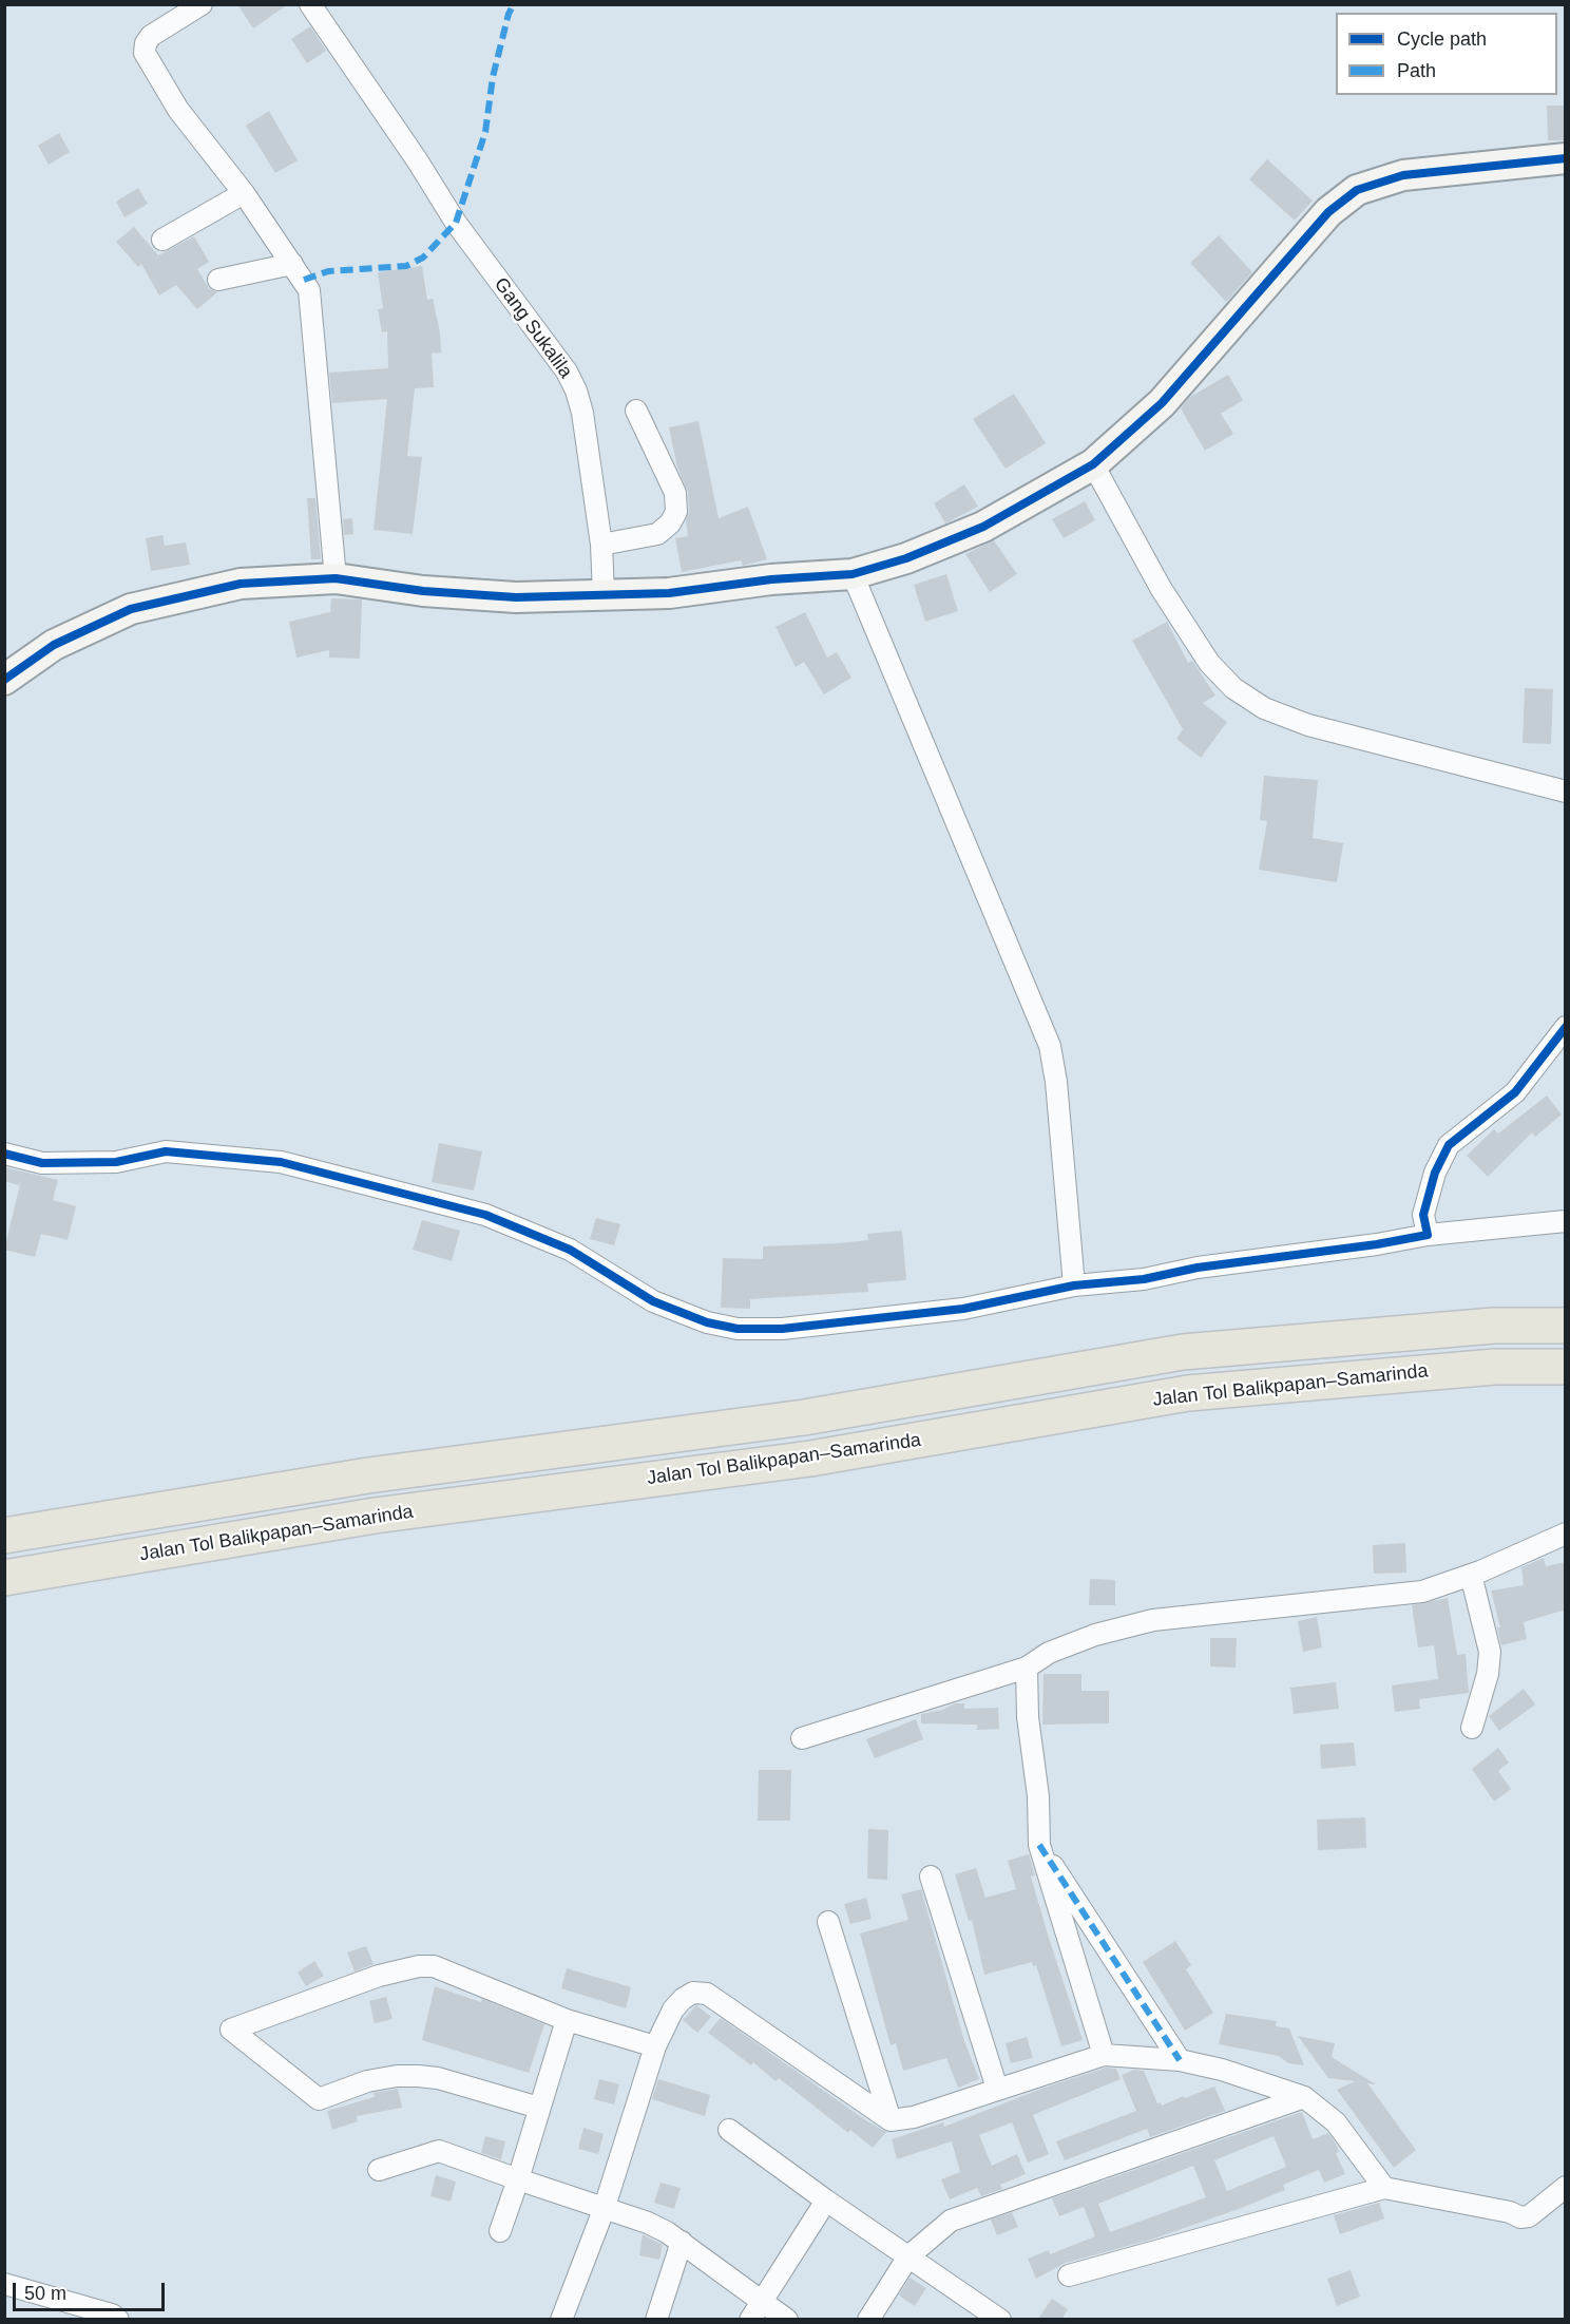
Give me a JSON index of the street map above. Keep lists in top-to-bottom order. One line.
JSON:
{"streets":{"highway":["Jalan Tol Balikpapan–Samarinda"],"street":["Gang Sukalila"]},"legend":["Cycle path","Path"],"scale_bar":"50 m"}
